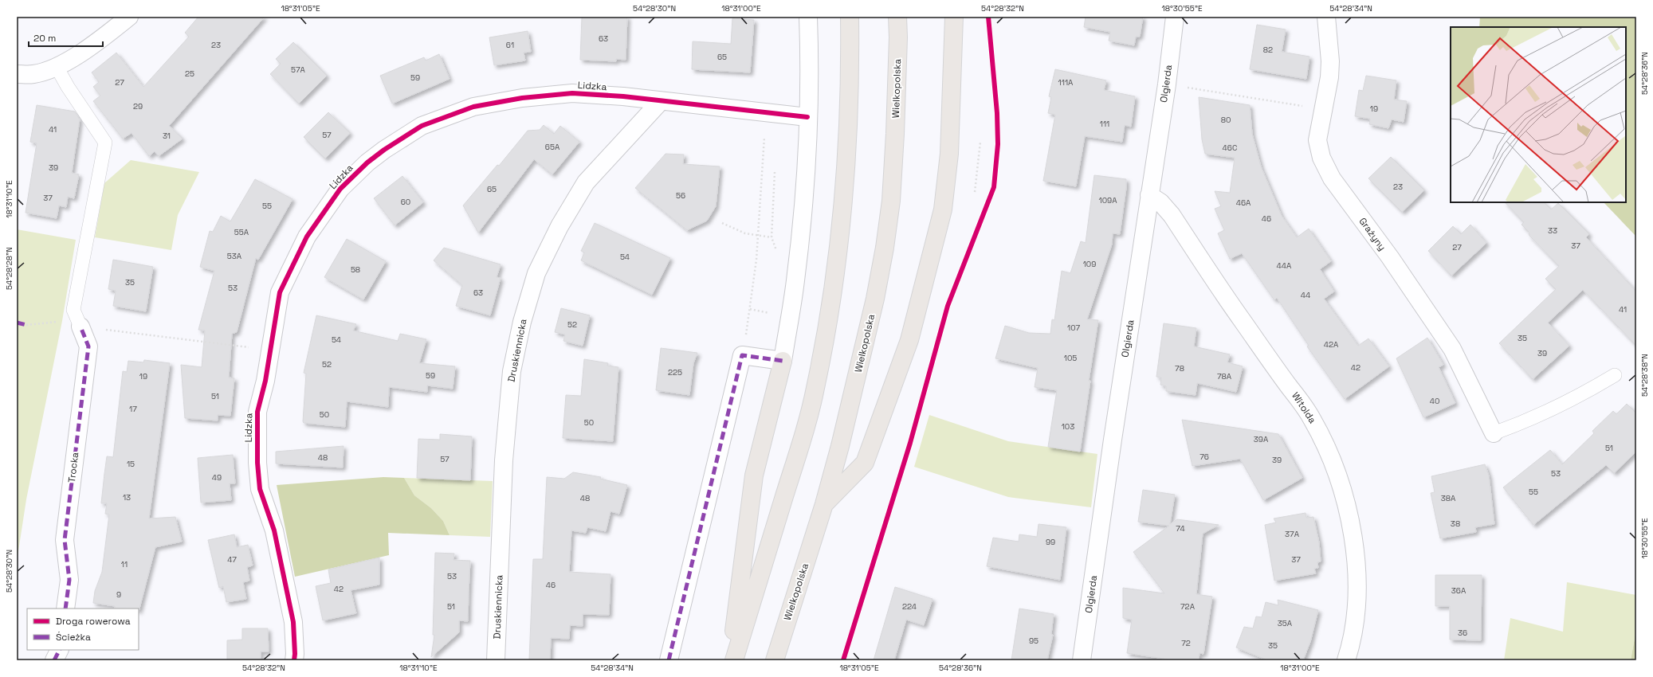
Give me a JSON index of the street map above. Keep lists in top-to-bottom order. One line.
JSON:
{"streets":{"main road":["Wielkopolska"],"street":["Olgierda","Lidzka","Grażyny","Druskiennicka","Witolda","Trocka"]},"crossings":[["Olgierda","Witolda"],["Lidzka","Druskiennicka"]],"house_numbers":["63","23","61","82","65","57A","25","59","27","111A","29","19","80","111","41","57","31","65A","46C","39","23","65","56","37","109A","60","46A","55","46","33","55A","37","27","53A","54","109","44A","58","35","53","63","44","41","52","107","35","54","42A","39","105","52","42","78","225","59","19","78A","51","40","17","50","50","103","39A","51","76","48","57","39","15","53","49","55","13","48","38A","38","74","37A","99","47","37","11","53","46","42","36A","9","51","224","72A","35A","36","95","72","35"],"legend":["Droga rowerowa","Ścieżka"],"scale_bar":"20 m","coordinates":["18°31'05\"E","54°28'30\"N","18°31'00\"E","54°28'32\"N","18°30'55\"E","54°28'34\"N","54°28'36\"N","18°31'10\"E","54°28'28\"N","54°28'38\"N"]}
